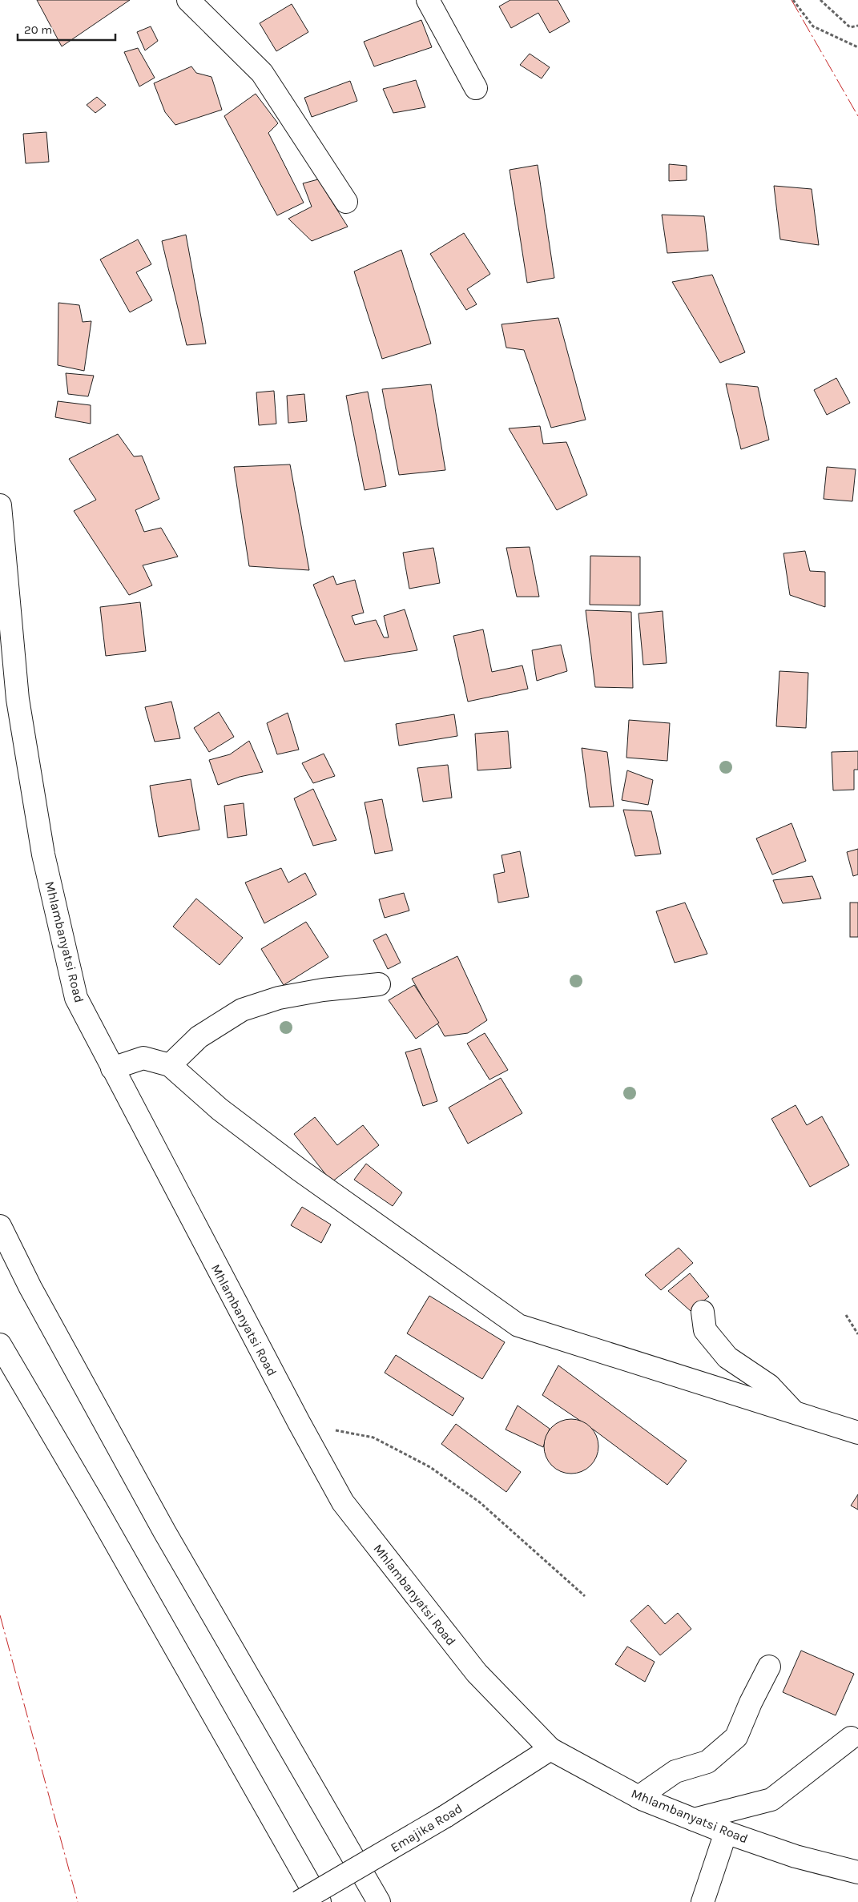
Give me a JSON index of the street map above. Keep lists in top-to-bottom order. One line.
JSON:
{"streets":{"main road":["Mhlambanyatsi Road","Emajika Road"]},"crossings":[["Mhlambanyatsi Road","Emajika Road"]],"scale_bar":"20 m"}
